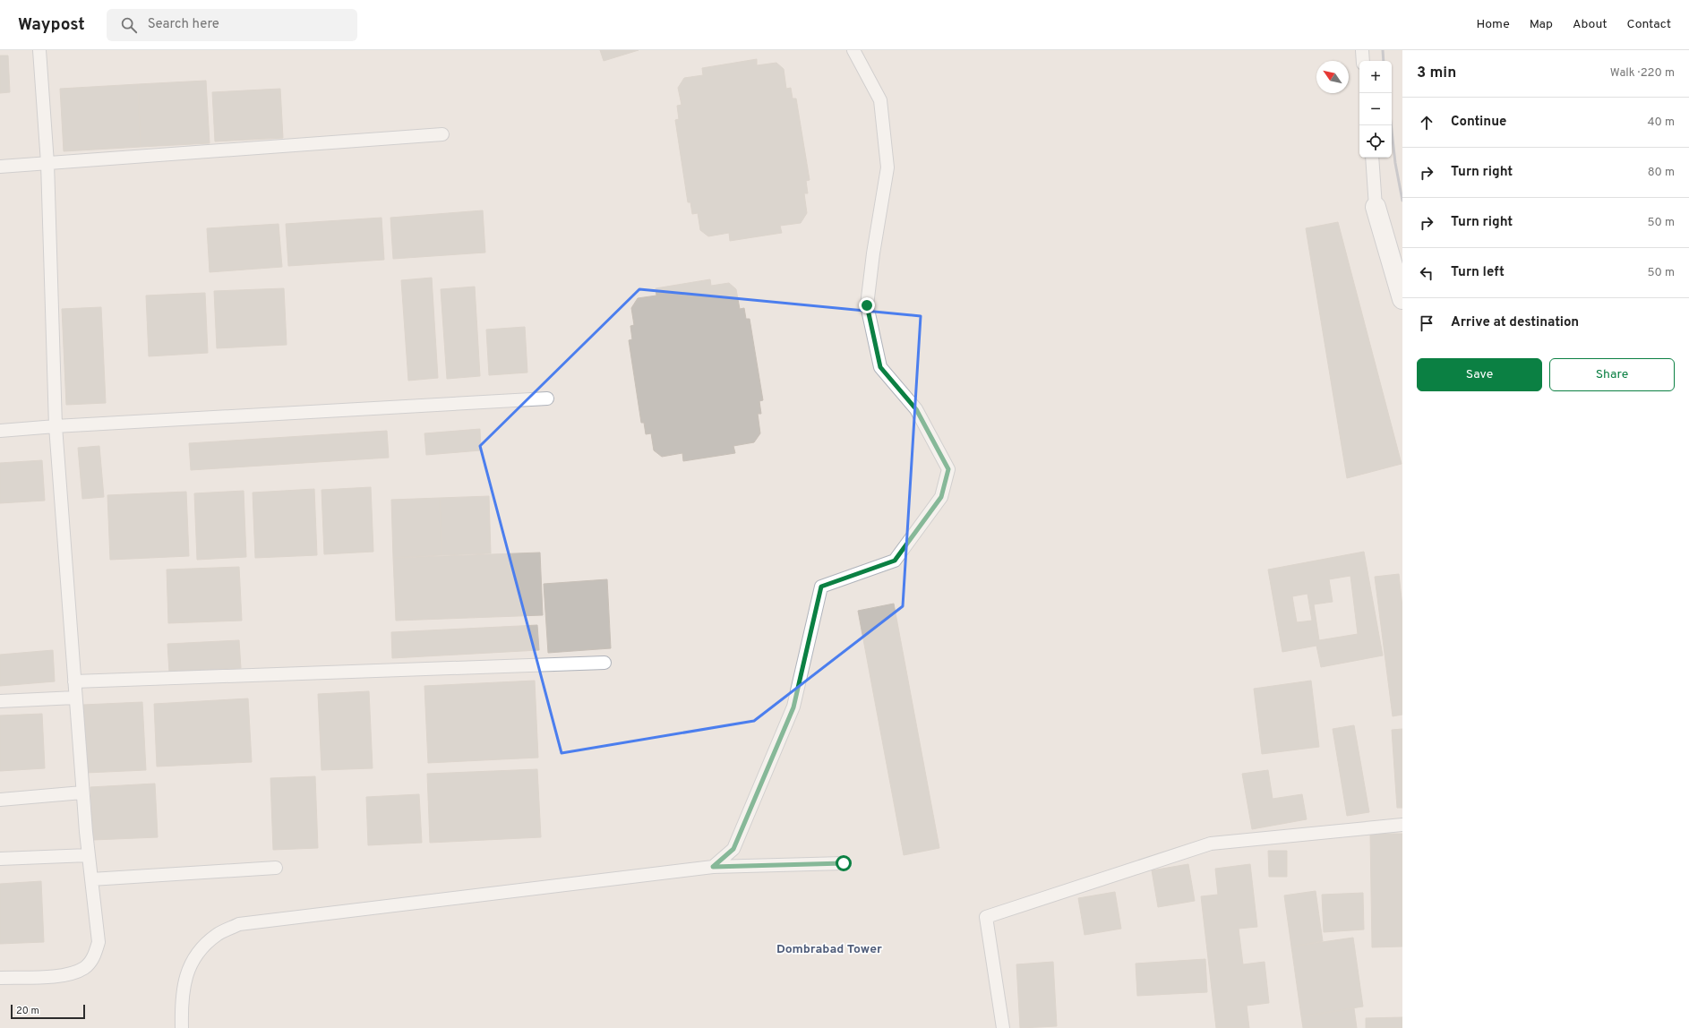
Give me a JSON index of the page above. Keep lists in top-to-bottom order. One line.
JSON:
{"districts":["Dombrabad Tower"],"scale_bar":"20 m","north":"top left","page":{"header":"Waypost","search":"Search here","nav":["Home","Map","About","Contact"],"heading":["3 min","Walk · 220 m"],"map_buttons":["+","−"],"list":[["Continue","40 m"],["Turn right","80 m"],["Turn right","50 m"],["Turn left","50 m"],"Arrive at destination"],"buttons":["Save","Share"],"scale":"20 m"}}
